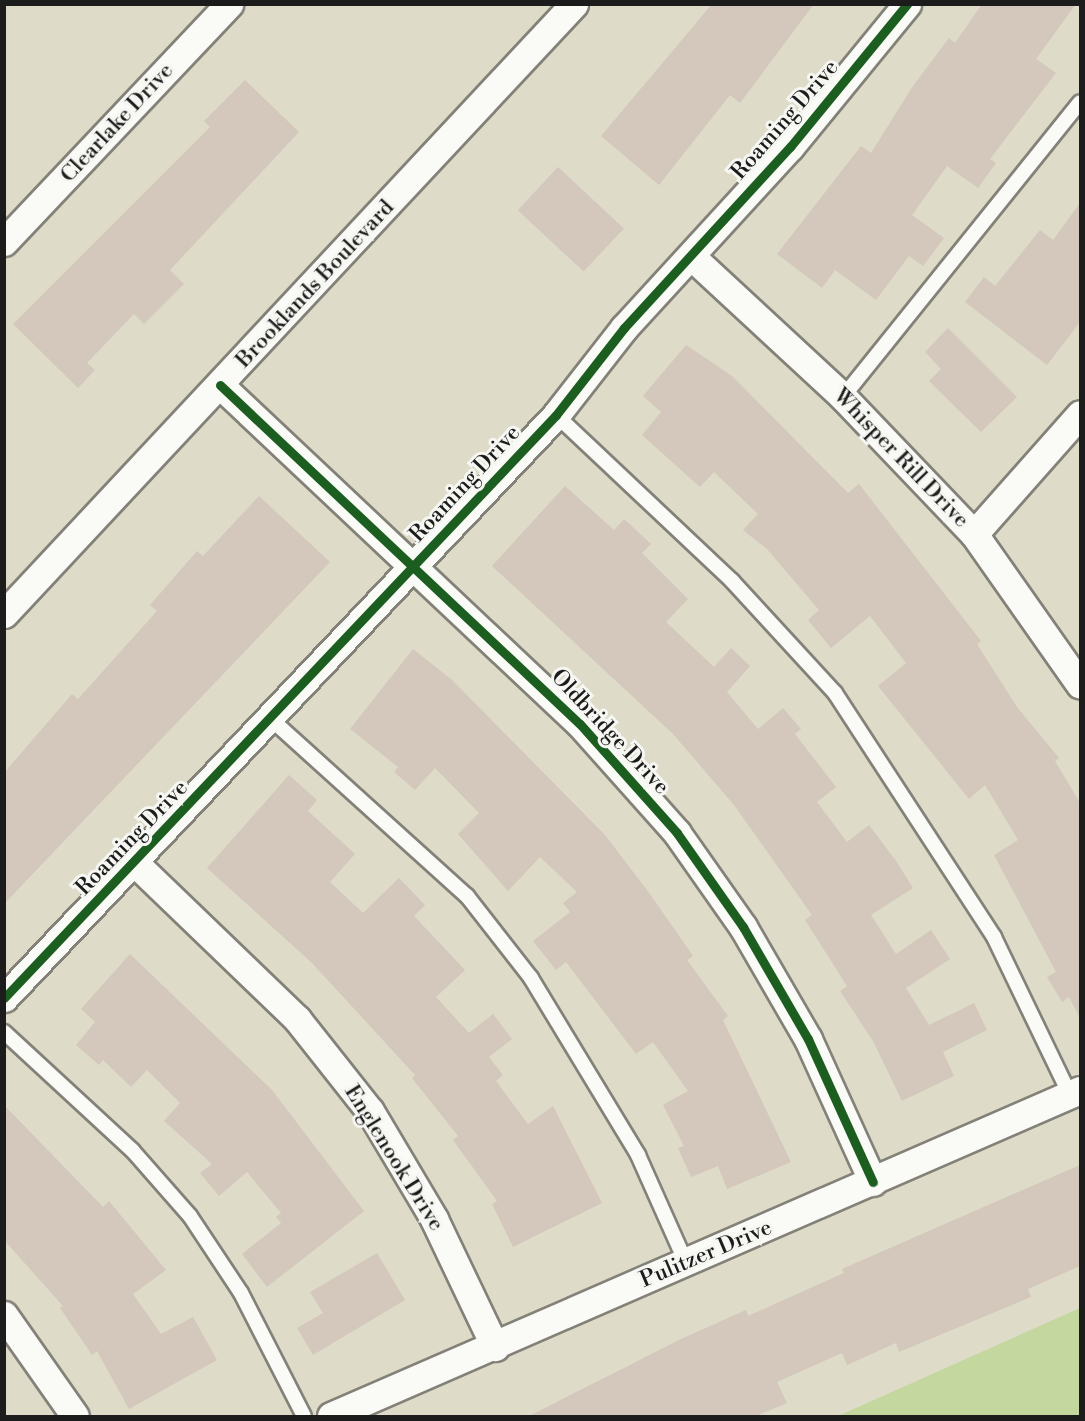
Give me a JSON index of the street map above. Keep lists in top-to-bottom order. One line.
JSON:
{"streets":{"street":["Roaming Drive","Clearlake Drive","Brooklands Boulevard","Whisper Rill Drive","Oldbridge Drive","Englenook Drive","Pulitzer Drive"]},"crossings":[["Roaming Drive","Whisper Rill Drive"],["Roaming Drive","Oldbridge Drive"],["Roaming Drive","Englenook Drive"],["Brooklands Boulevard","Oldbridge Drive"],["Oldbridge Drive","Pulitzer Drive"],["Englenook Drive","Pulitzer Drive"]]}
